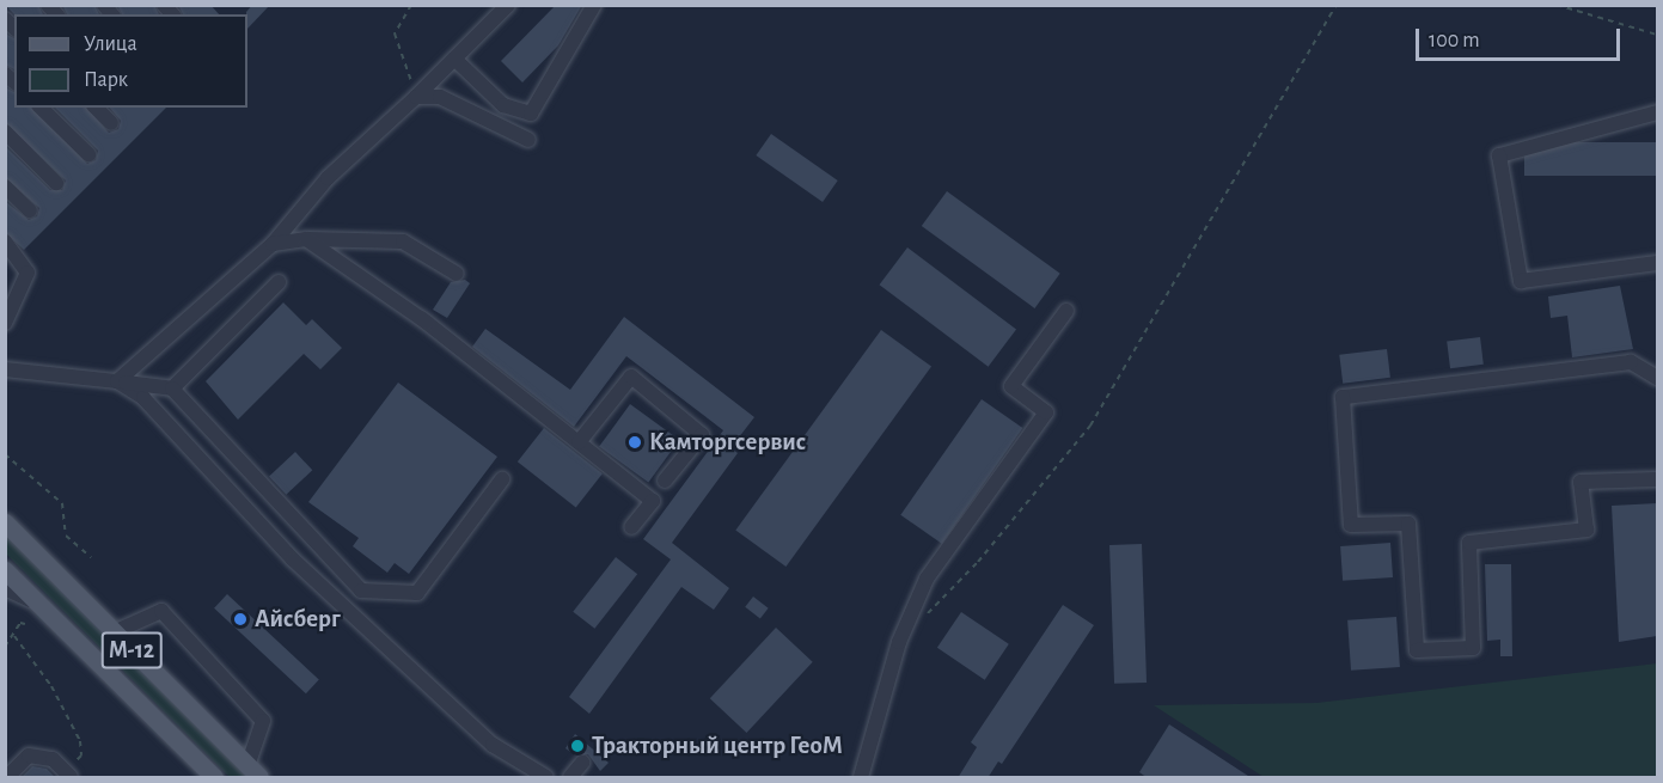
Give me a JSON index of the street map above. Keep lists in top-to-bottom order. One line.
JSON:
{"streets":{"main road":["М-12"]},"places":["Камторгсервис","Айсберг","Тракторный центр ГеоМ"],"legend":["Улица","Парк"],"scale_bar":"100 m"}
